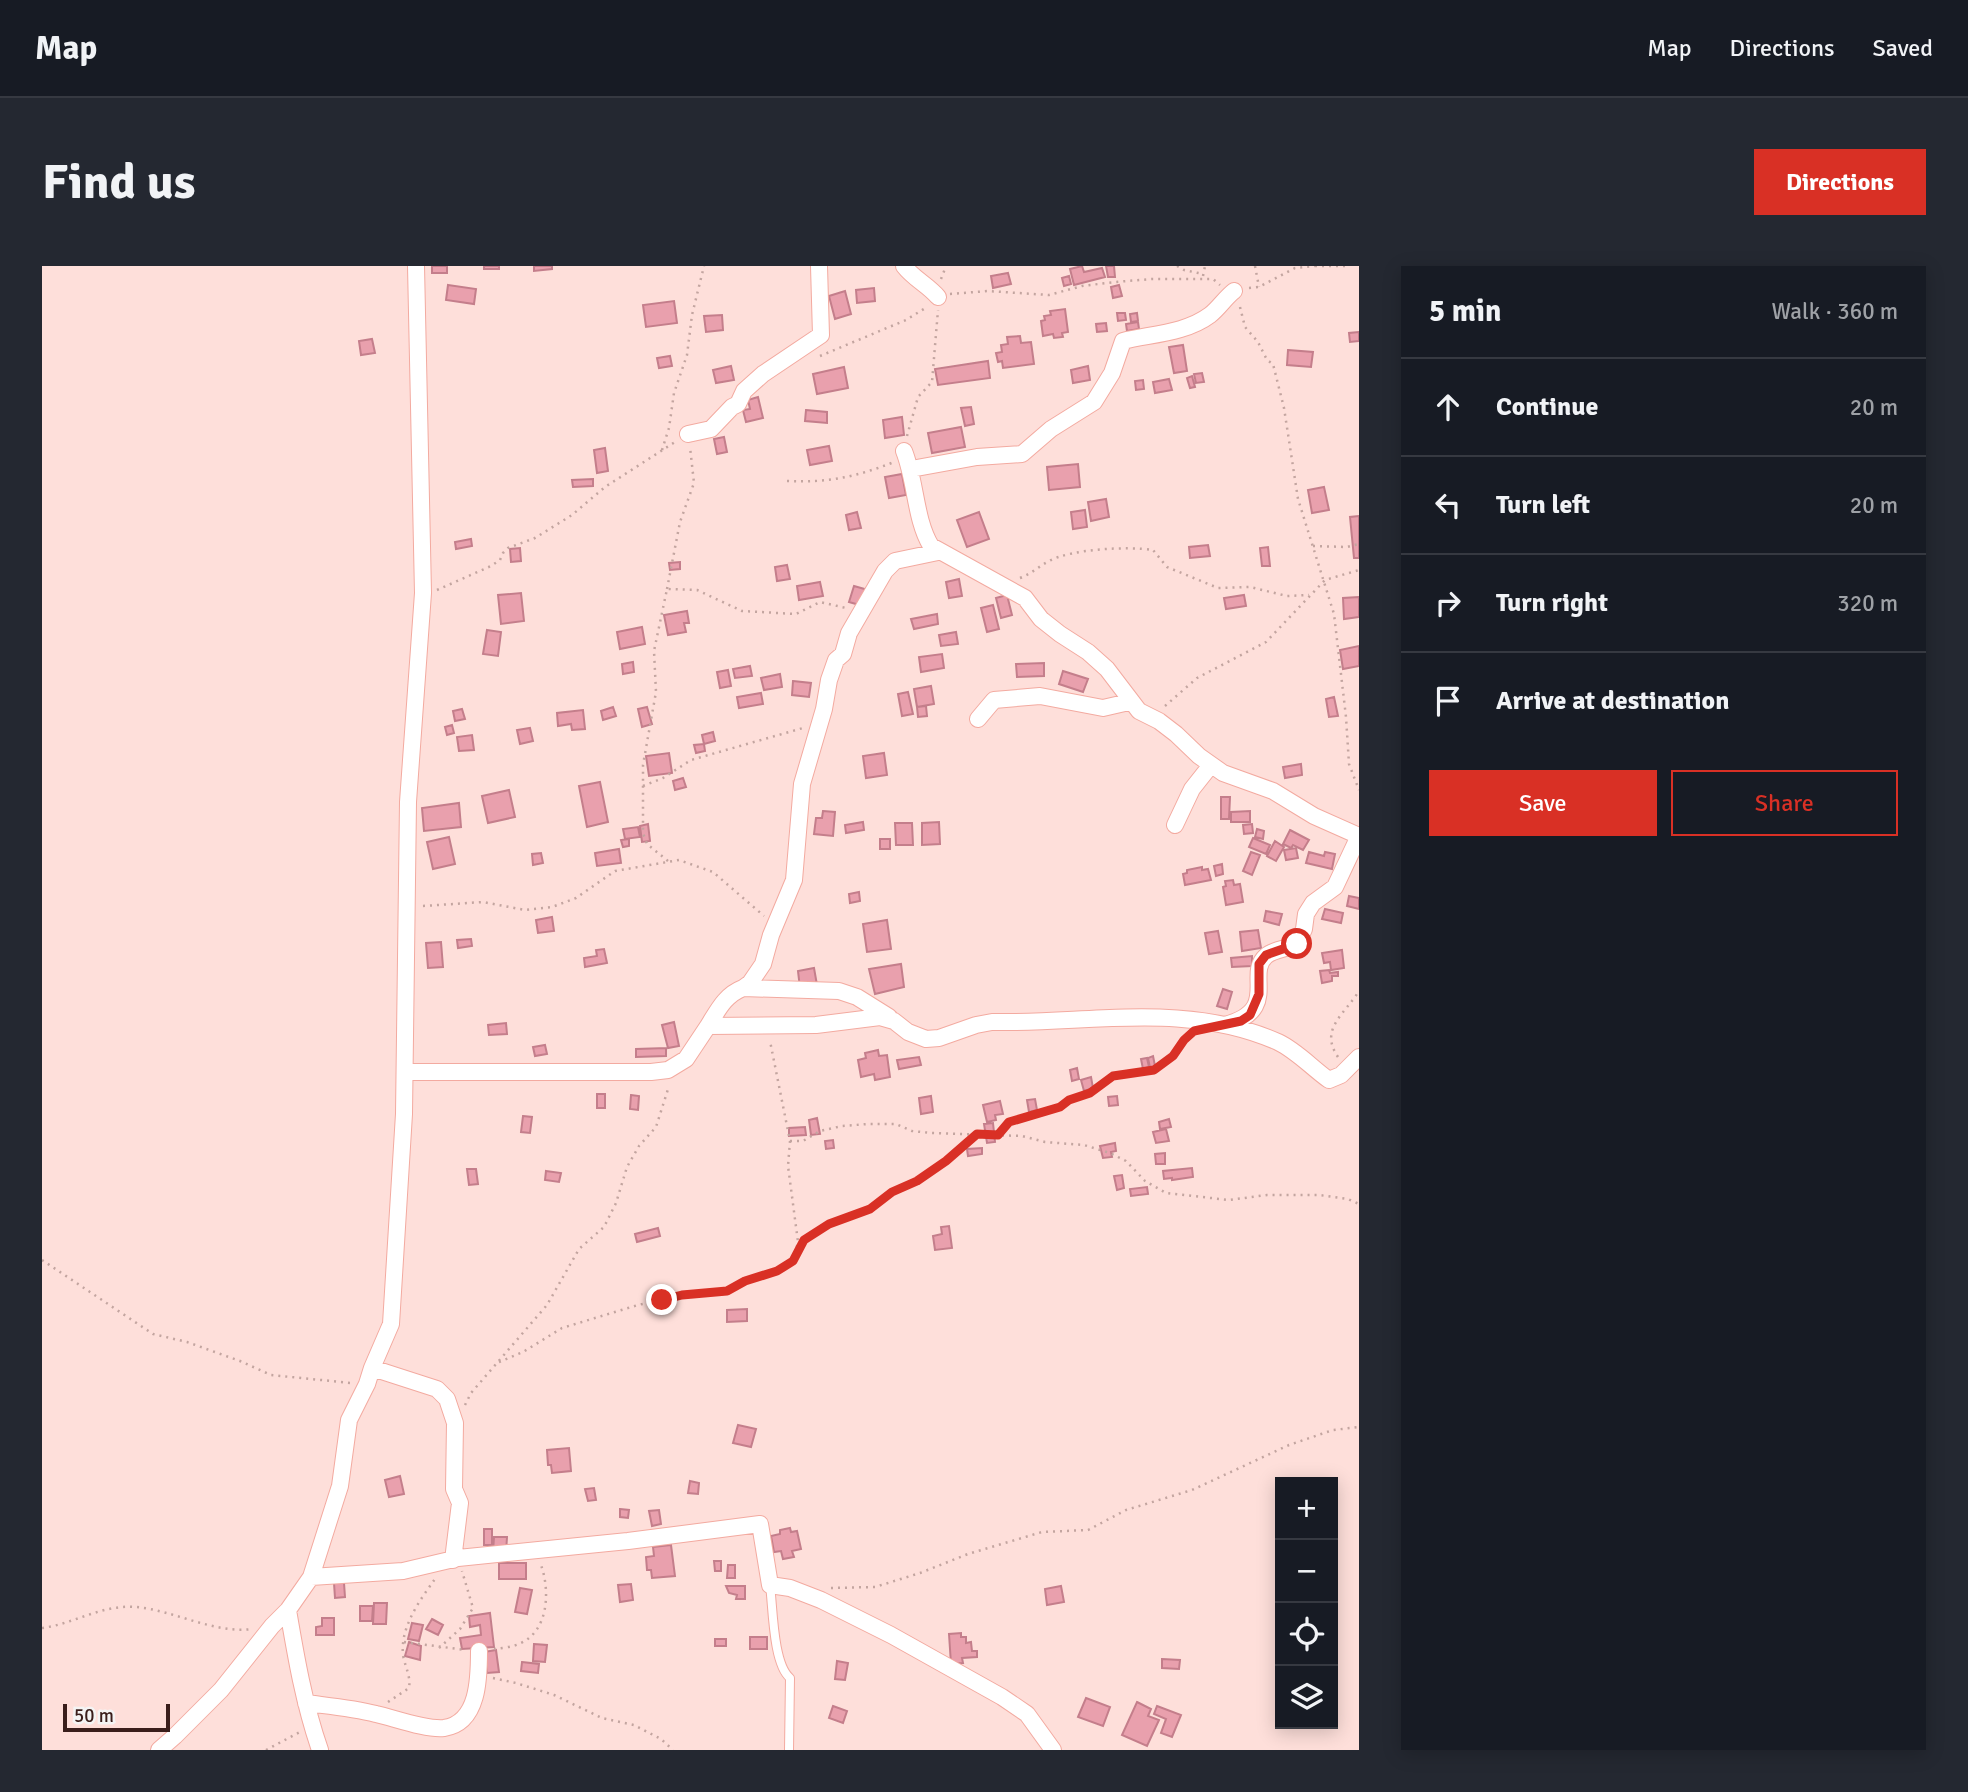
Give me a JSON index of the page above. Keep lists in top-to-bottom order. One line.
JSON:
{"scale_bar":"50 m","page":{"header":"Map","nav":["Map","Directions","Saved"],"buttons":["Directions",["Save","Share"]],"title":"Find us","heading":["5 min","Walk · 360 m"],"list":[["Continue","20 m"],["Turn left","20 m"],["Turn right","320 m"],"Arrive at destination"],"map_buttons":["+","−"],"scale":"50 m"}}
